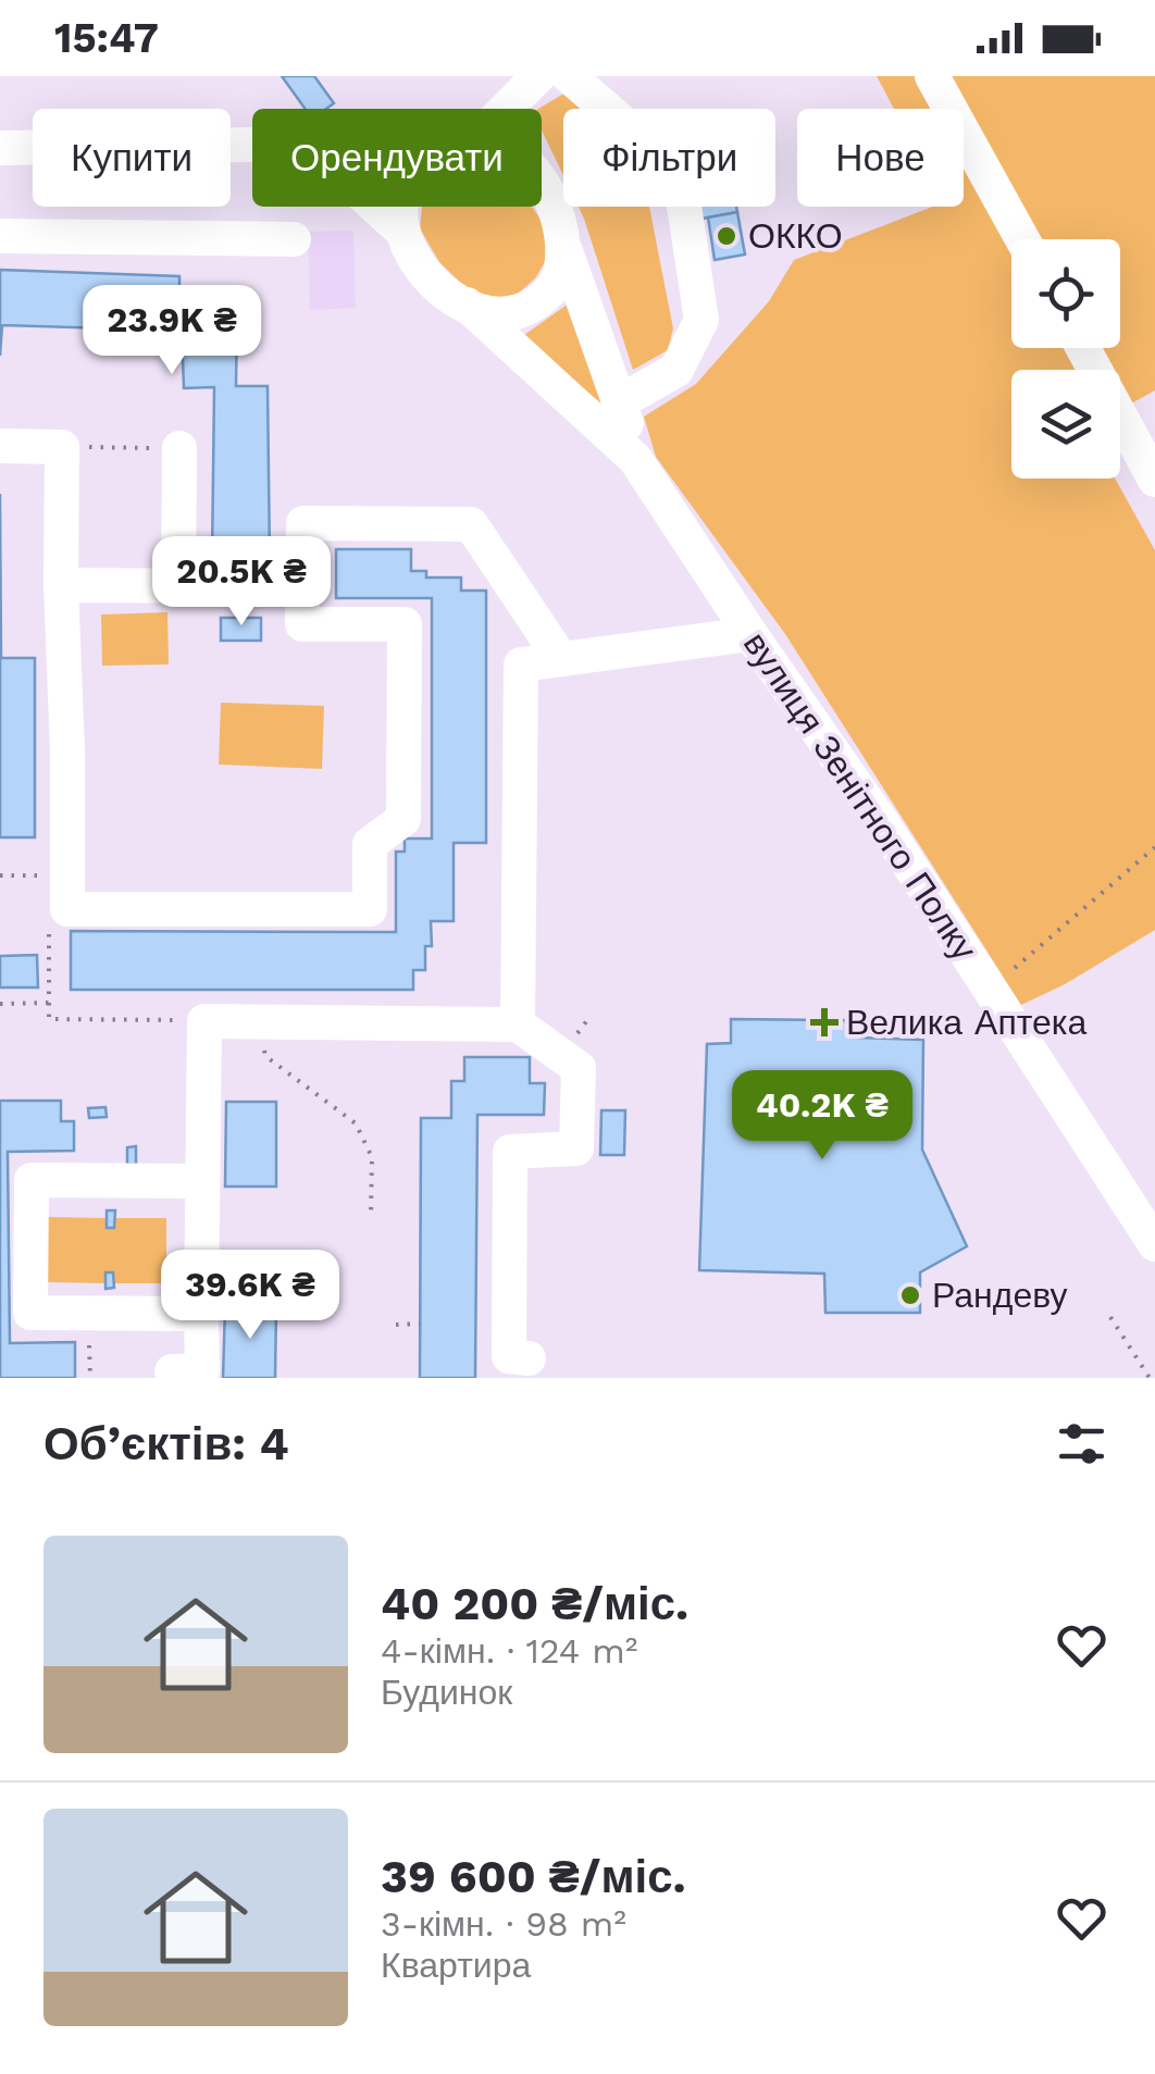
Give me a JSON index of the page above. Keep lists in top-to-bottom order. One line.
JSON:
{"streets":{"street":["вулиця Зенітного Полку"]},"places":{"other":["ОККО","Рандеву"],"health":["Велика Аптека"]},"page":{"status":"15:47","chip":["Купити","Орендувати","Фільтри","Нове"],"price":["23.9K ₴","20.5K ₴","40.2K ₴","39.6K ₴"],"heading":"Об’єктів: 4","list":[{"name":"40 200 ₴/міс.","note":"4-кімн. · 124 m² · Будинок"},{"name":"39 600 ₴/міс.","note":"3-кімн. · 98 m² · Квартира"}]}}
